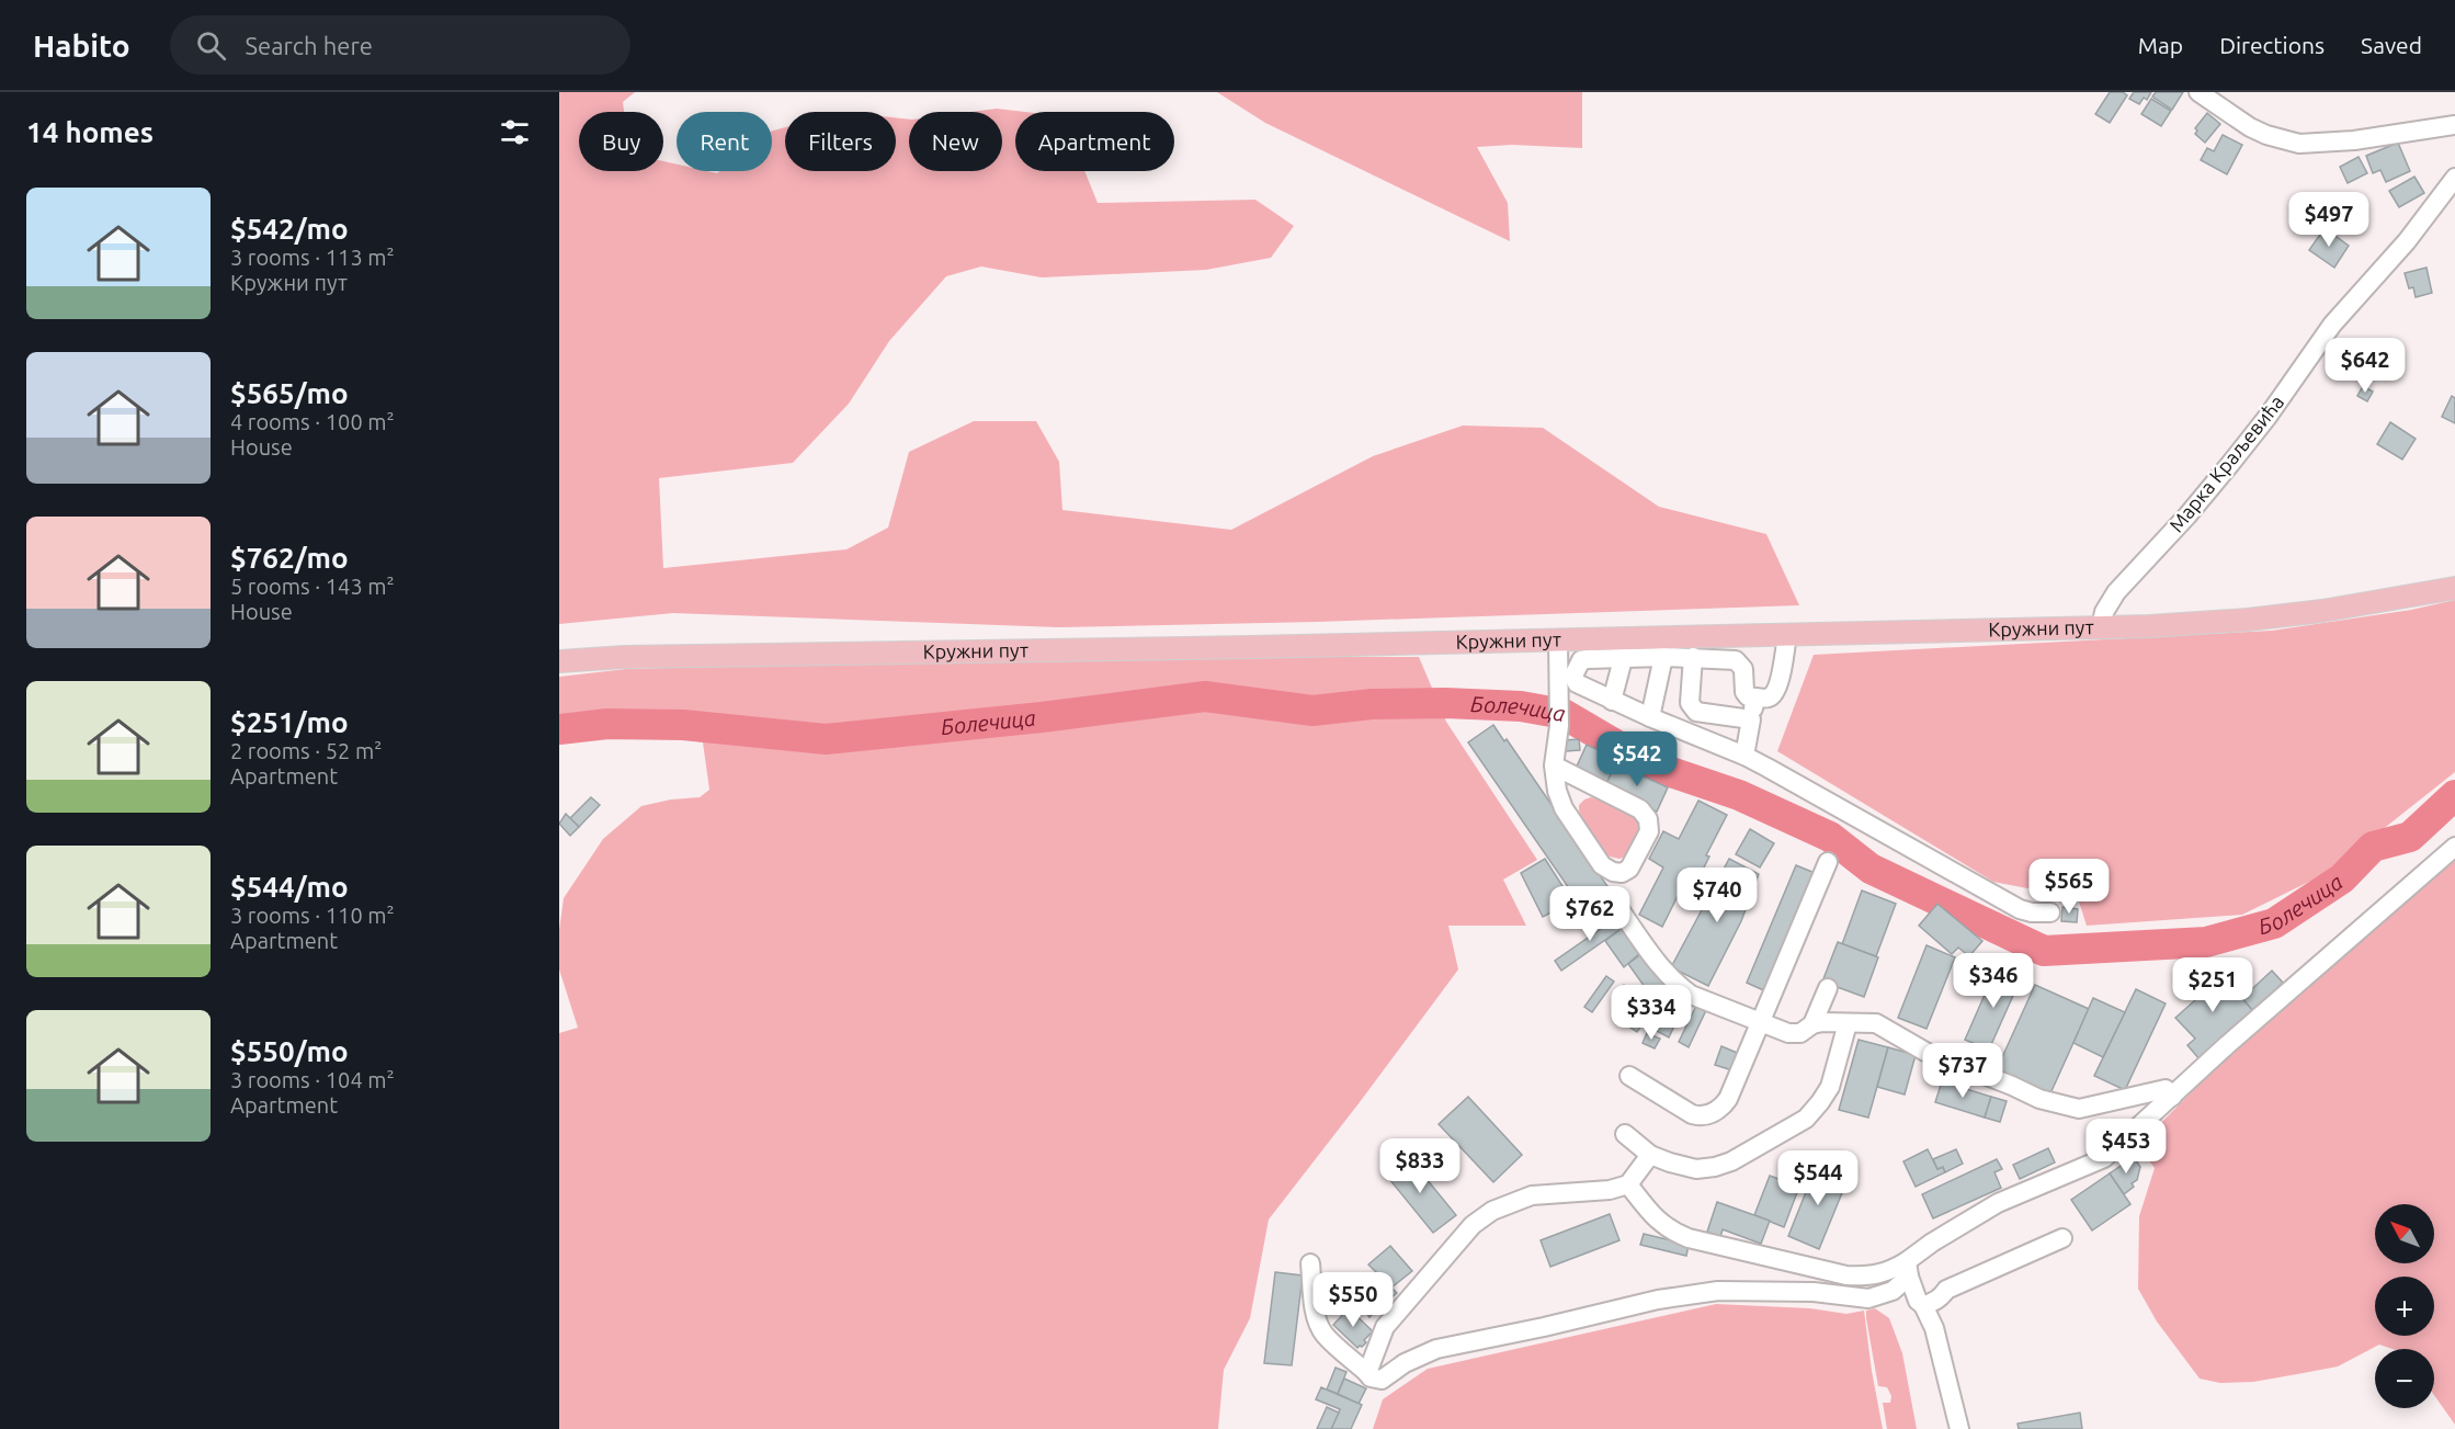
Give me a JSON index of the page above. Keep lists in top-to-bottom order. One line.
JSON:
{"streets":{"main road":["Кружни пут"],"street":["Марка Краљевића"]},"crossings":[["Марка Краљевића","Кружни пут"]],"water":["Болечица"],"north":"top left","page":{"header":"Habito","search":"Search here","nav":["Map","Directions","Saved"],"heading":"14 homes","chip":["Buy","Rent","Filters","New","Apartment"],"list":[{"name":"$542/mo","note":"3 rooms · 113 m² · Кружни пут"},{"name":"$565/mo","note":"4 rooms · 100 m² · House"},{"name":"$762/mo","note":"5 rooms · 143 m² · House"},{"name":"$251/mo","note":"2 rooms · 52 m² · Apartment"},{"name":"$544/mo","note":"3 rooms · 110 m² · Apartment"},{"name":"$550/mo","note":"3 rooms · 104 m² · Apartment"}],"price":["$497","$642","$542","$565","$740","$762","$346","$251","$334","$737","$453","$833","$544","$550"],"map_buttons":["+","−"]}}
